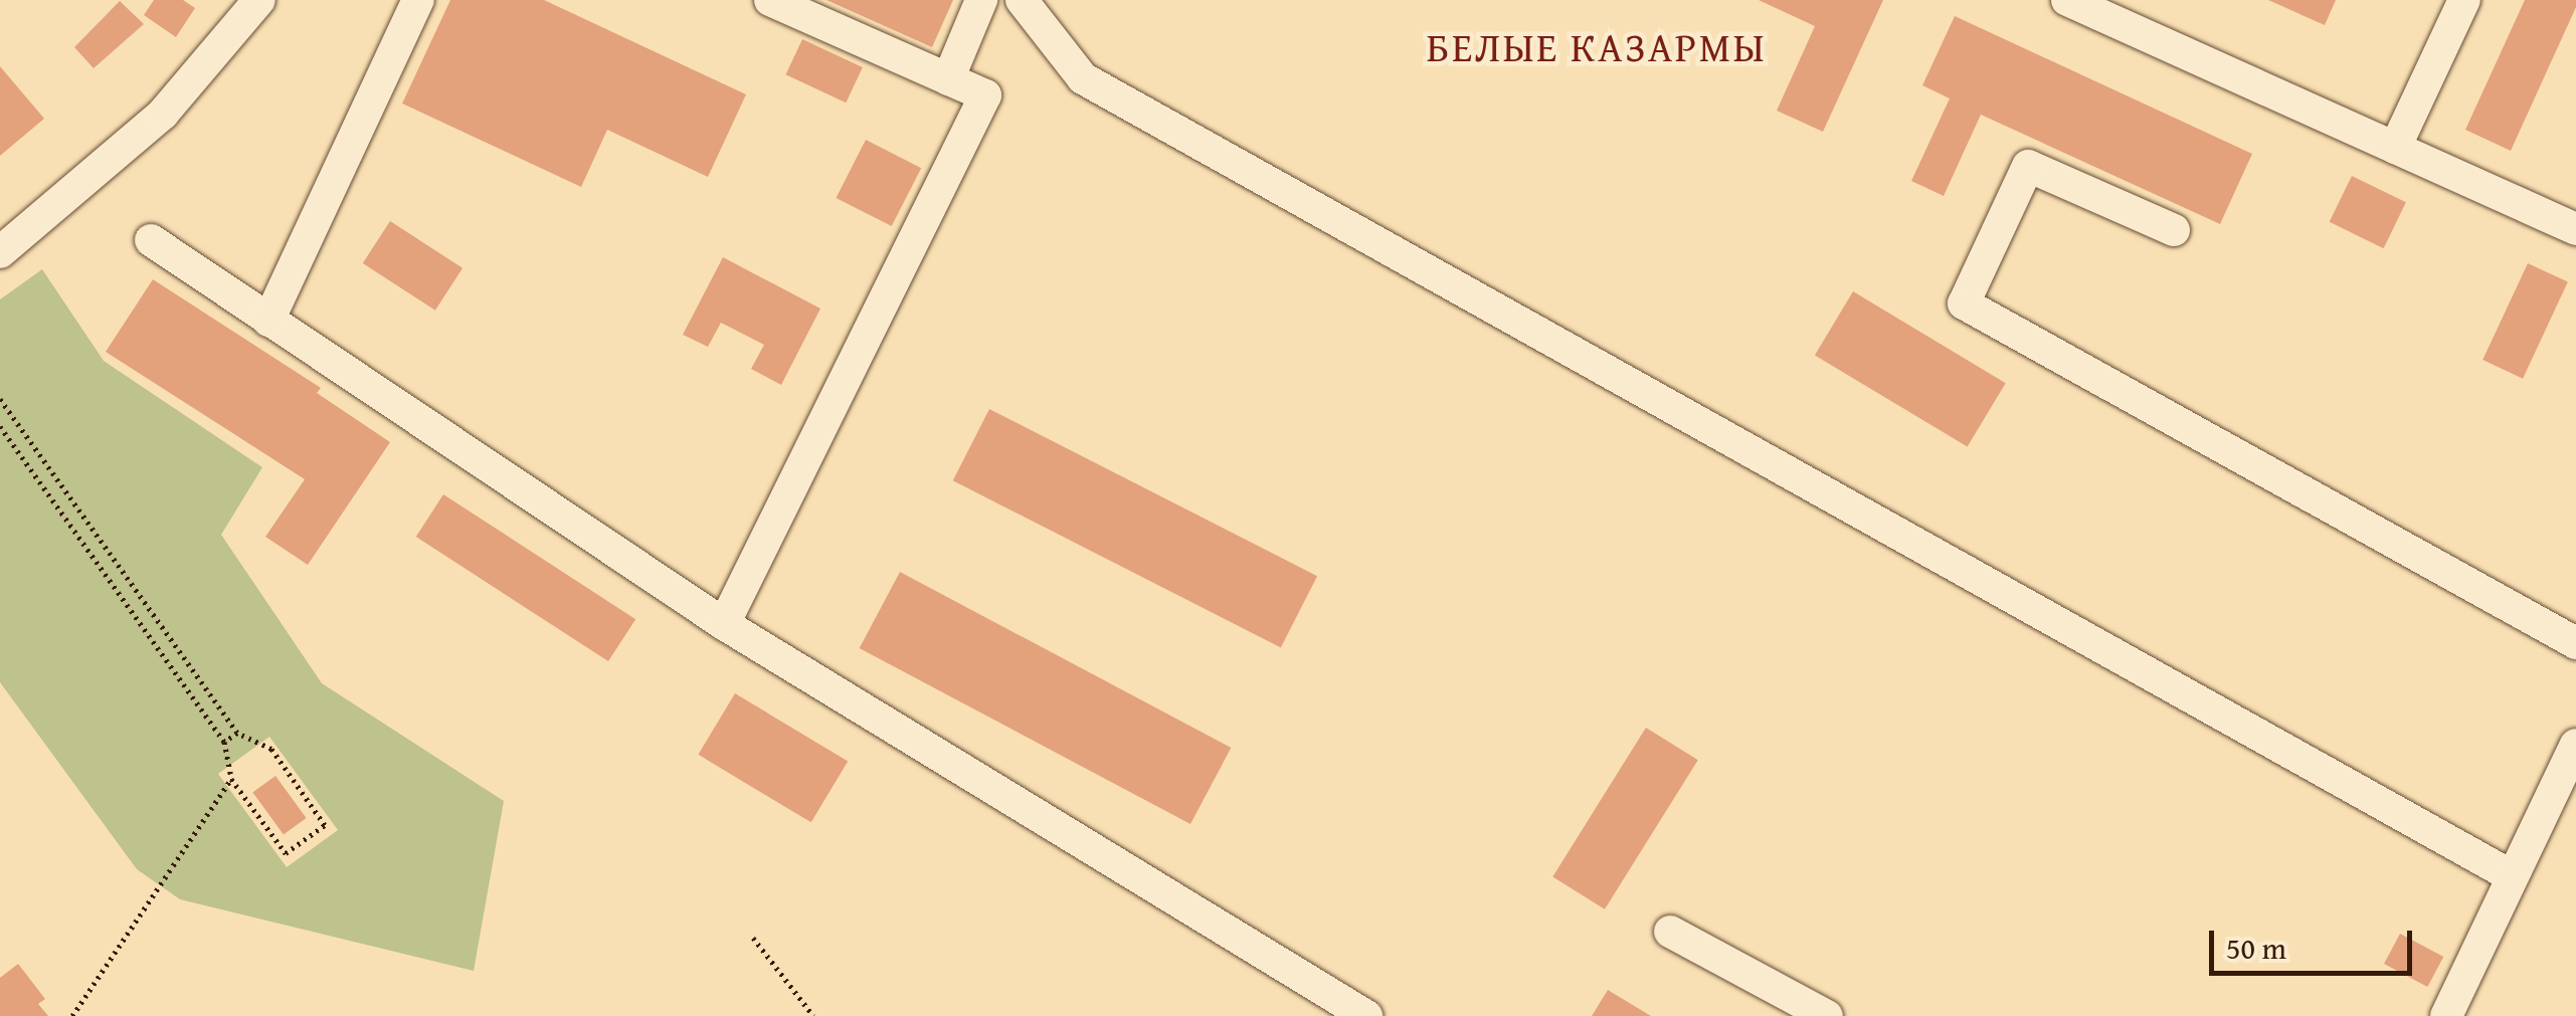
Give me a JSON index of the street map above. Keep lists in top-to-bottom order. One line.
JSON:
{"districts":["БЕЛЫЕ КАЗАРМЫ"],"scale_bar":"50 m"}
